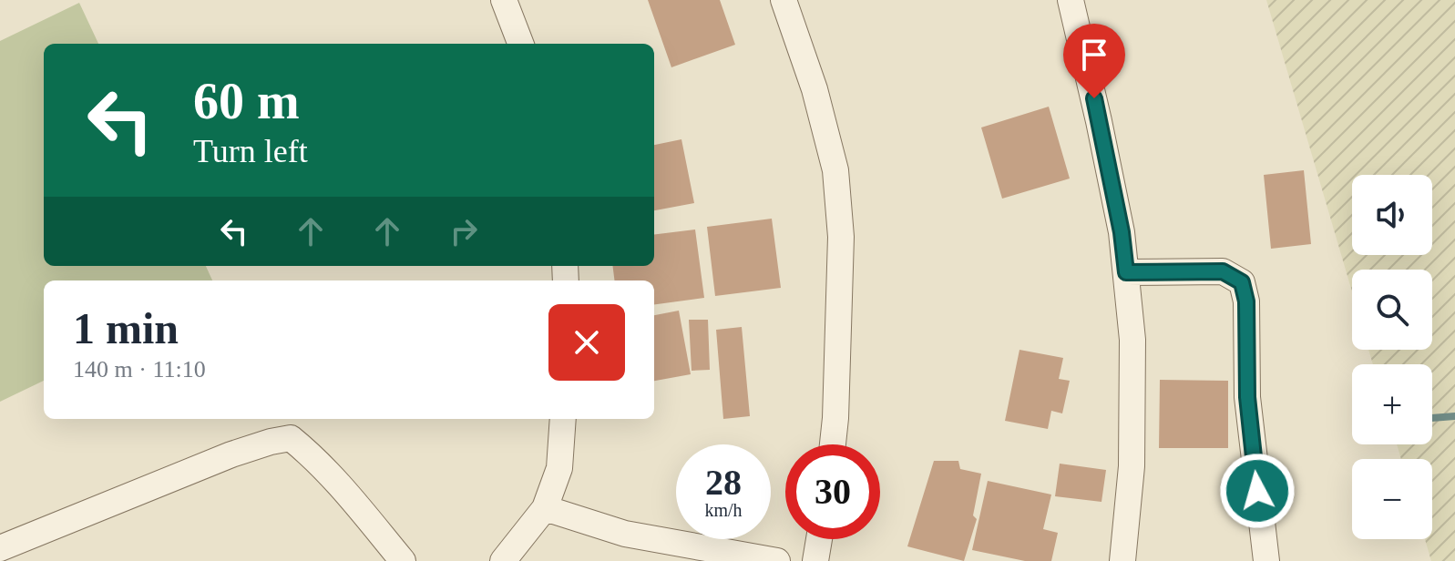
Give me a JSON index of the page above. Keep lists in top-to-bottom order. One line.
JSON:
{"page":{"turn":["60 m","Turn left"],"map_buttons":["+","−"],"heading":["1 min","140 m · 11:10"],"speed":"28 km/h","limit":"30"}}
